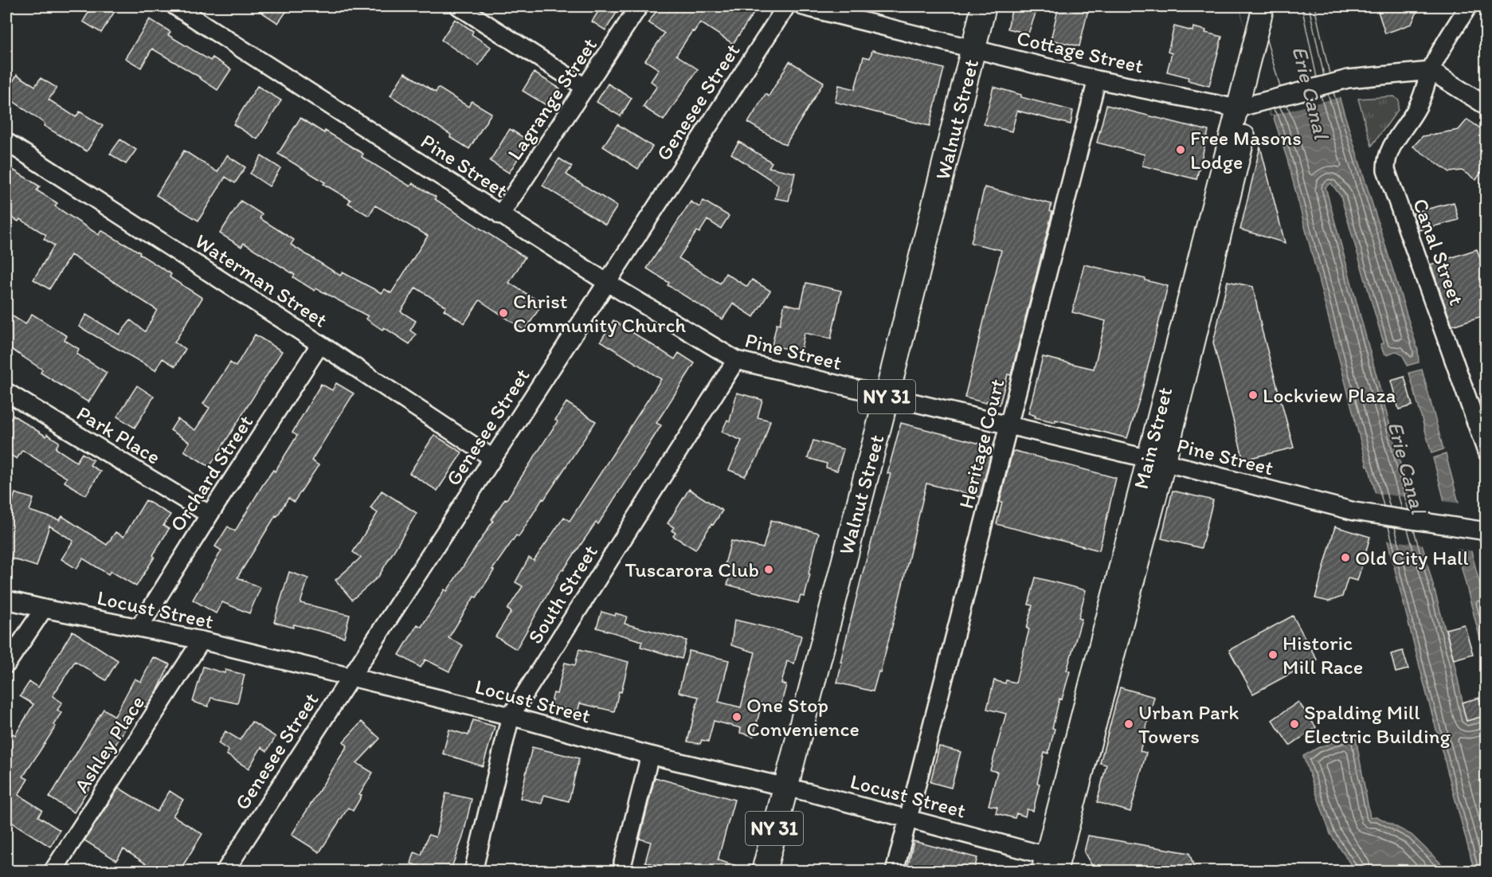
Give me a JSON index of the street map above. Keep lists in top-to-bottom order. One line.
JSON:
{"streets":{"highway":["Walnut Street","NY 31"],"main road":["Main Street"],"street":["Cottage Street","Lagrange Street","Genesee Street","Pine Street","Canal Street","Waterman Street","Park Place","Heritage Court","Orchard Street","South Street","Locust Street","Ashley Place"]},"crossings":[["Cottage Street","Walnut Street"],["Cottage Street","Canal Street"],["Cottage Street","Main Street"],["Cottage Street","Heritage Court"],["Lagrange Street","Pine Street"],["Genesee Street","Pine Street"],["Genesee Street","Waterman Street"],["Genesee Street","Locust Street"],["Walnut Street","Pine Street"],["Walnut Street","Locust Street"],["Pine Street","Main Street"],["Pine Street","Heritage Court"],["Pine Street","South Street"],["Waterman Street","Orchard Street"],["Park Place","Orchard Street"],["Main Street","Locust Street"],["Heritage Court","Locust Street"],["Orchard Street","Locust Street"],["South Street","Locust Street"],["Locust Street","Ashley Place"]],"water":["Erie Canal"],"places":["Free Masons Lodge","Christ Community Church","Lockview Plaza","Old City Hall","Tuscarora Club","Historic Mill Race","One Stop Convenience","Urban Park Towers","Spalding Mill Electric Building"]}
